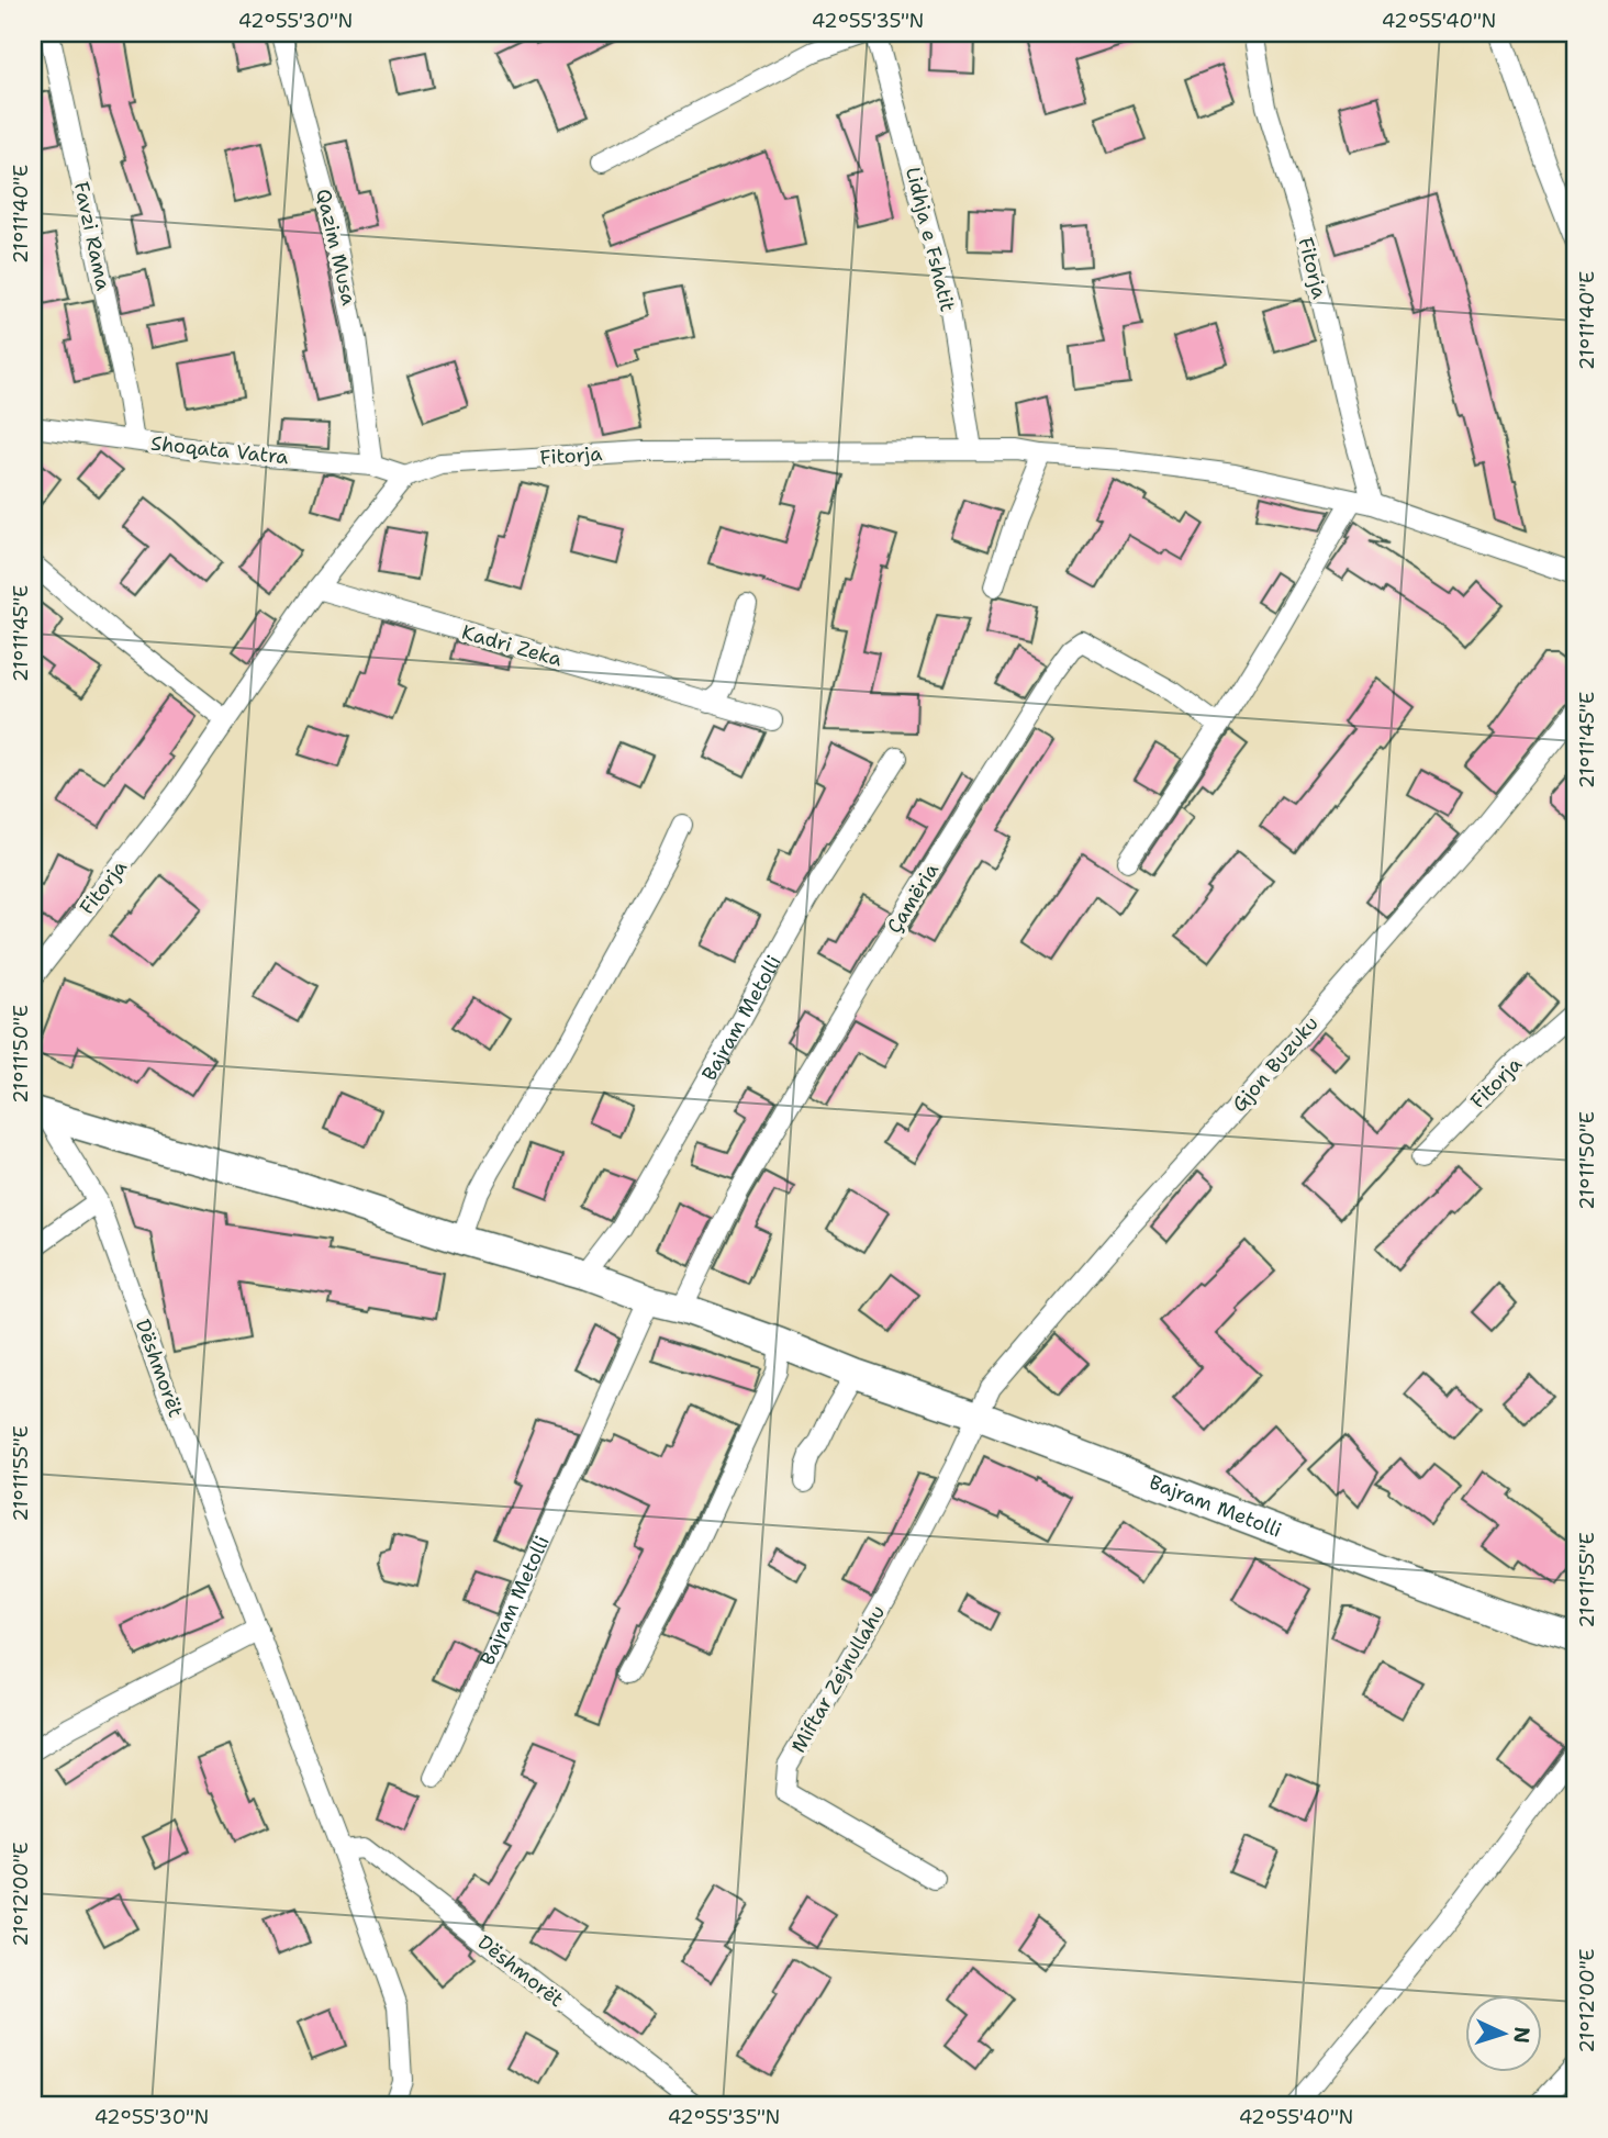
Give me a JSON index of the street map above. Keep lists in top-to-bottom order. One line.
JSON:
{"streets":{"main road":["Bajram Metolli"],"street":["Favzi Rama","Lidhja e Fshatit","Qazim Musa","Fitorja","Shoqata Vatra","Kadri Zeka","Çamëria","Gjon Buzuku","Dëshmorët","Miftar Zejnullahu"]},"crossings":[["Favzi Rama","Shoqata Vatra"],["Lidhja e Fshatit","Fitorja"],["Qazim Musa","Shoqata Vatra"],["Fitorja","Shoqata Vatra"],["Fitorja","Kadri Zeka"],["Çamëria","Bajram Metolli"],["Bajram Metolli","Gjon Buzuku"],["Bajram Metolli","Dëshmorët"],["Bajram Metolli","Miftar Zejnullahu"],["Gjon Buzuku","Miftar Zejnullahu"]],"north":"right","coordinates":["42°55'30\"N","42°55'35\"N","42°55'40\"N","21°11'40\"E","21°11'45\"E","21°11'50\"E","21°11'55\"E","21°12'00\"E"]}
